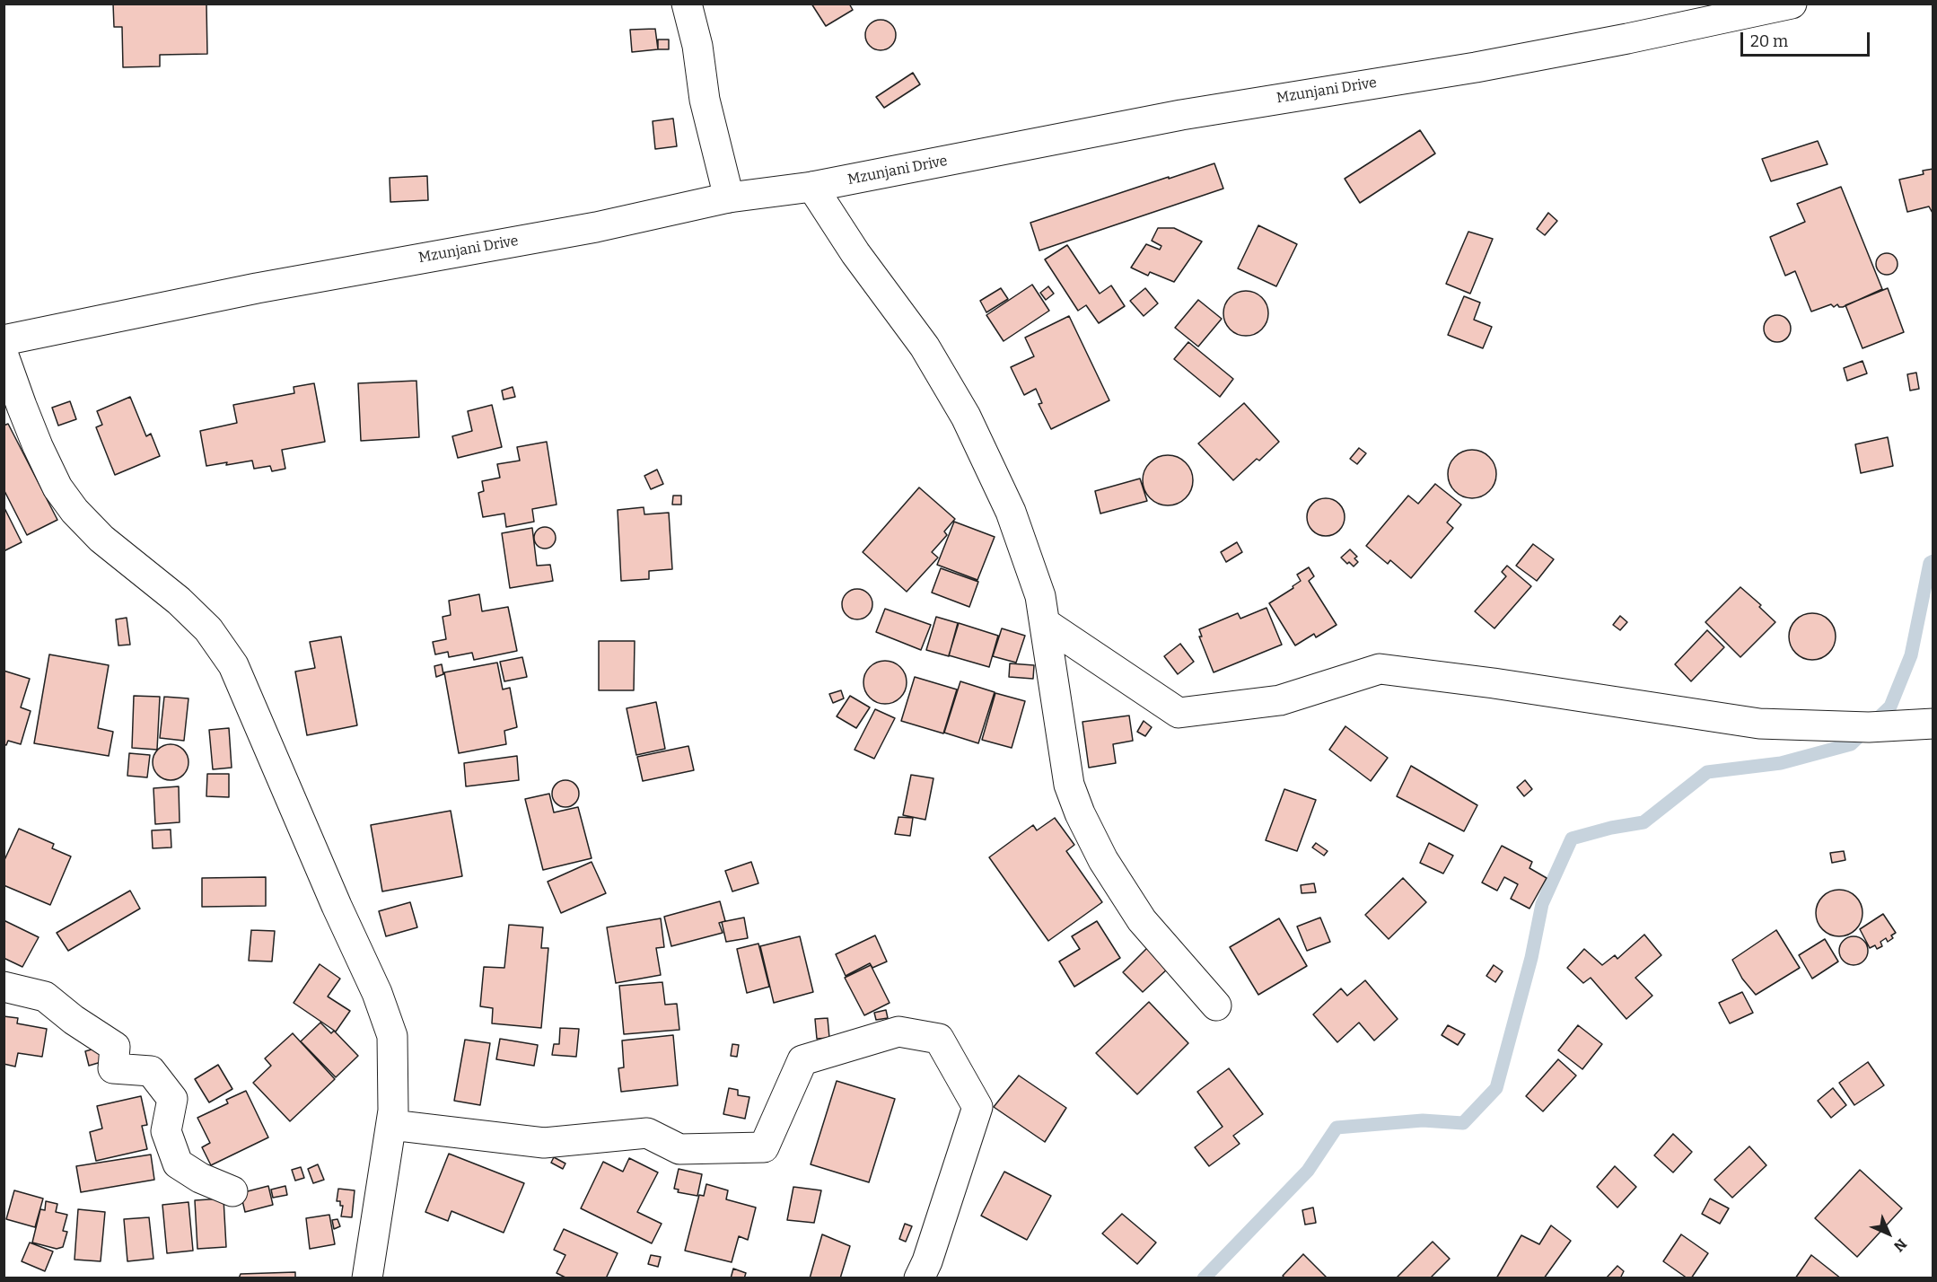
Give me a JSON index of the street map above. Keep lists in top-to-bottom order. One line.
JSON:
{"streets":{"street":["Mzunjani Drive"]},"scale_bar":"20 m","north":"bottom right"}
